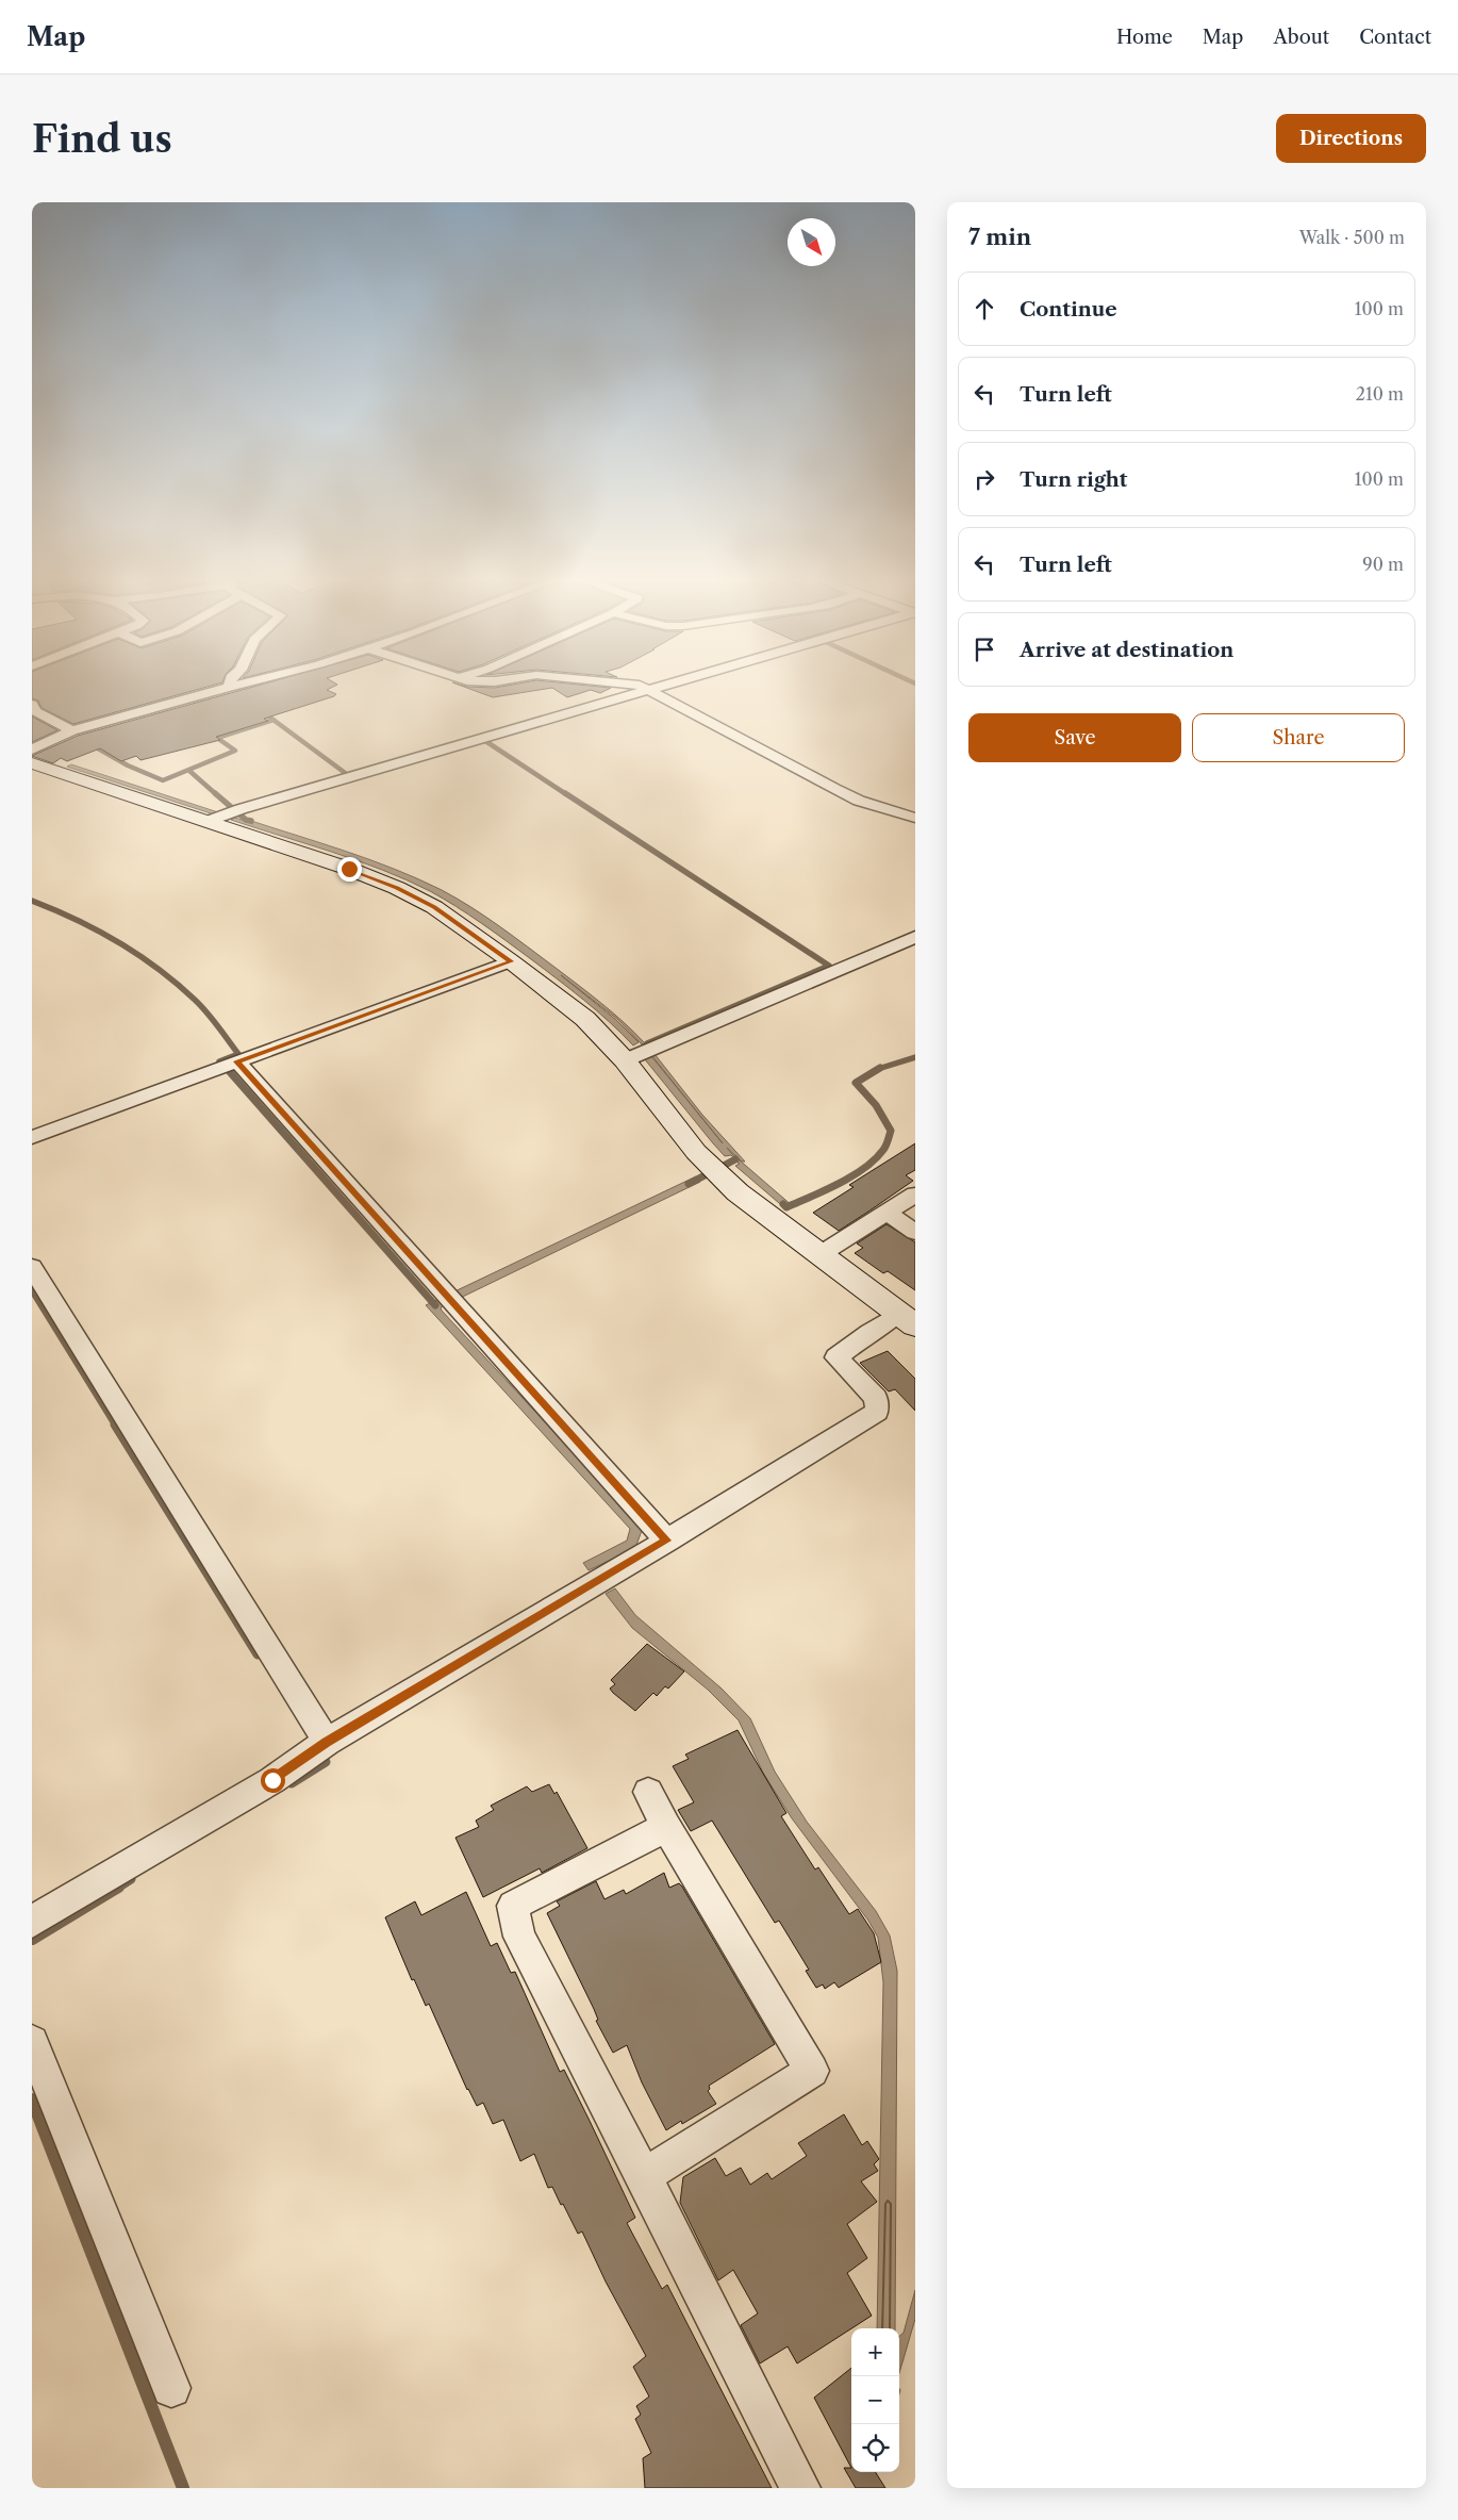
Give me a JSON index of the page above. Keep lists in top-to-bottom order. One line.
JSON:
{"north":"bottom right","page":{"header":"Map","nav":["Home","Map","About","Contact"],"buttons":["Directions",["Save","Share"]],"title":"Find us","heading":["7 min","Walk · 500 m"],"list":[["Continue","100 m"],["Turn left","210 m"],["Turn right","100 m"],["Turn left","90 m"],"Arrive at destination"],"map_buttons":["+","−"]}}
